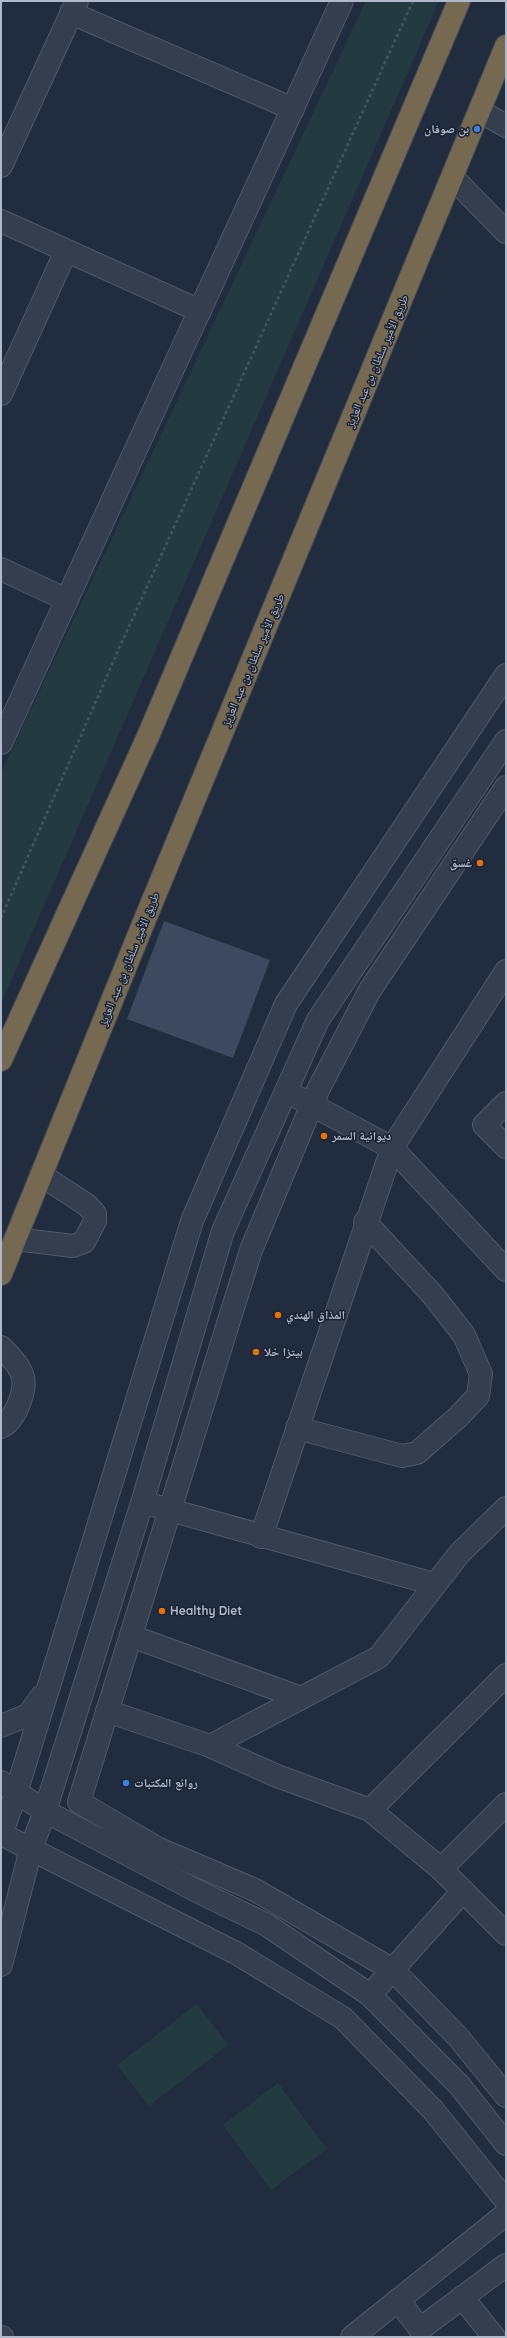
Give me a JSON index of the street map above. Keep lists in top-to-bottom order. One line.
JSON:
{"streets":{"highway":["طريق الأمير سلطان بن عبد العزيز"]},"places":["بن صوفان","غسق","ديوانية السمر","المذاق الهندي","بيتزا خلا","Healthy Diet","روائع المكتبات"]}
